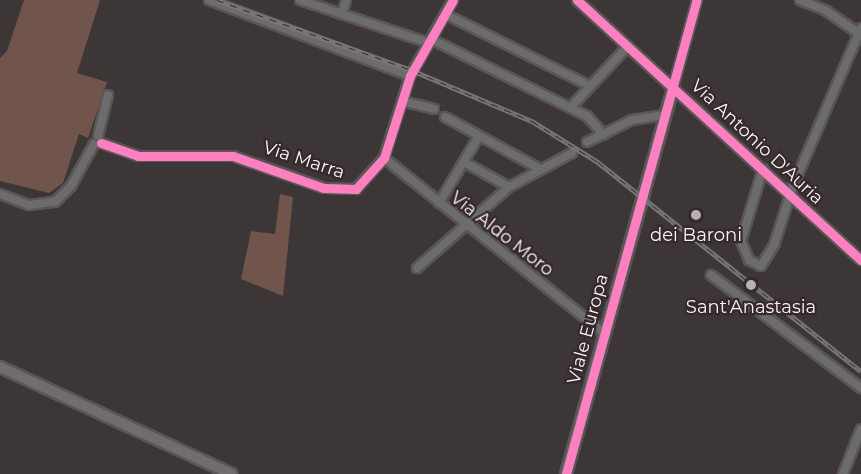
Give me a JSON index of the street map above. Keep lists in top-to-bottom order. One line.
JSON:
{"streets":{"street":["Via Antonio D'Auria","Via Marra","Via Aldo Moro","Viale Europa"]},"crossings":[["Via Antonio D'Auria","Viale Europa"],["Via Marra","Via Aldo Moro"],["Via Aldo Moro","Viale Europa"]],"places":["dei Baroni","Sant'Anastasia"]}
